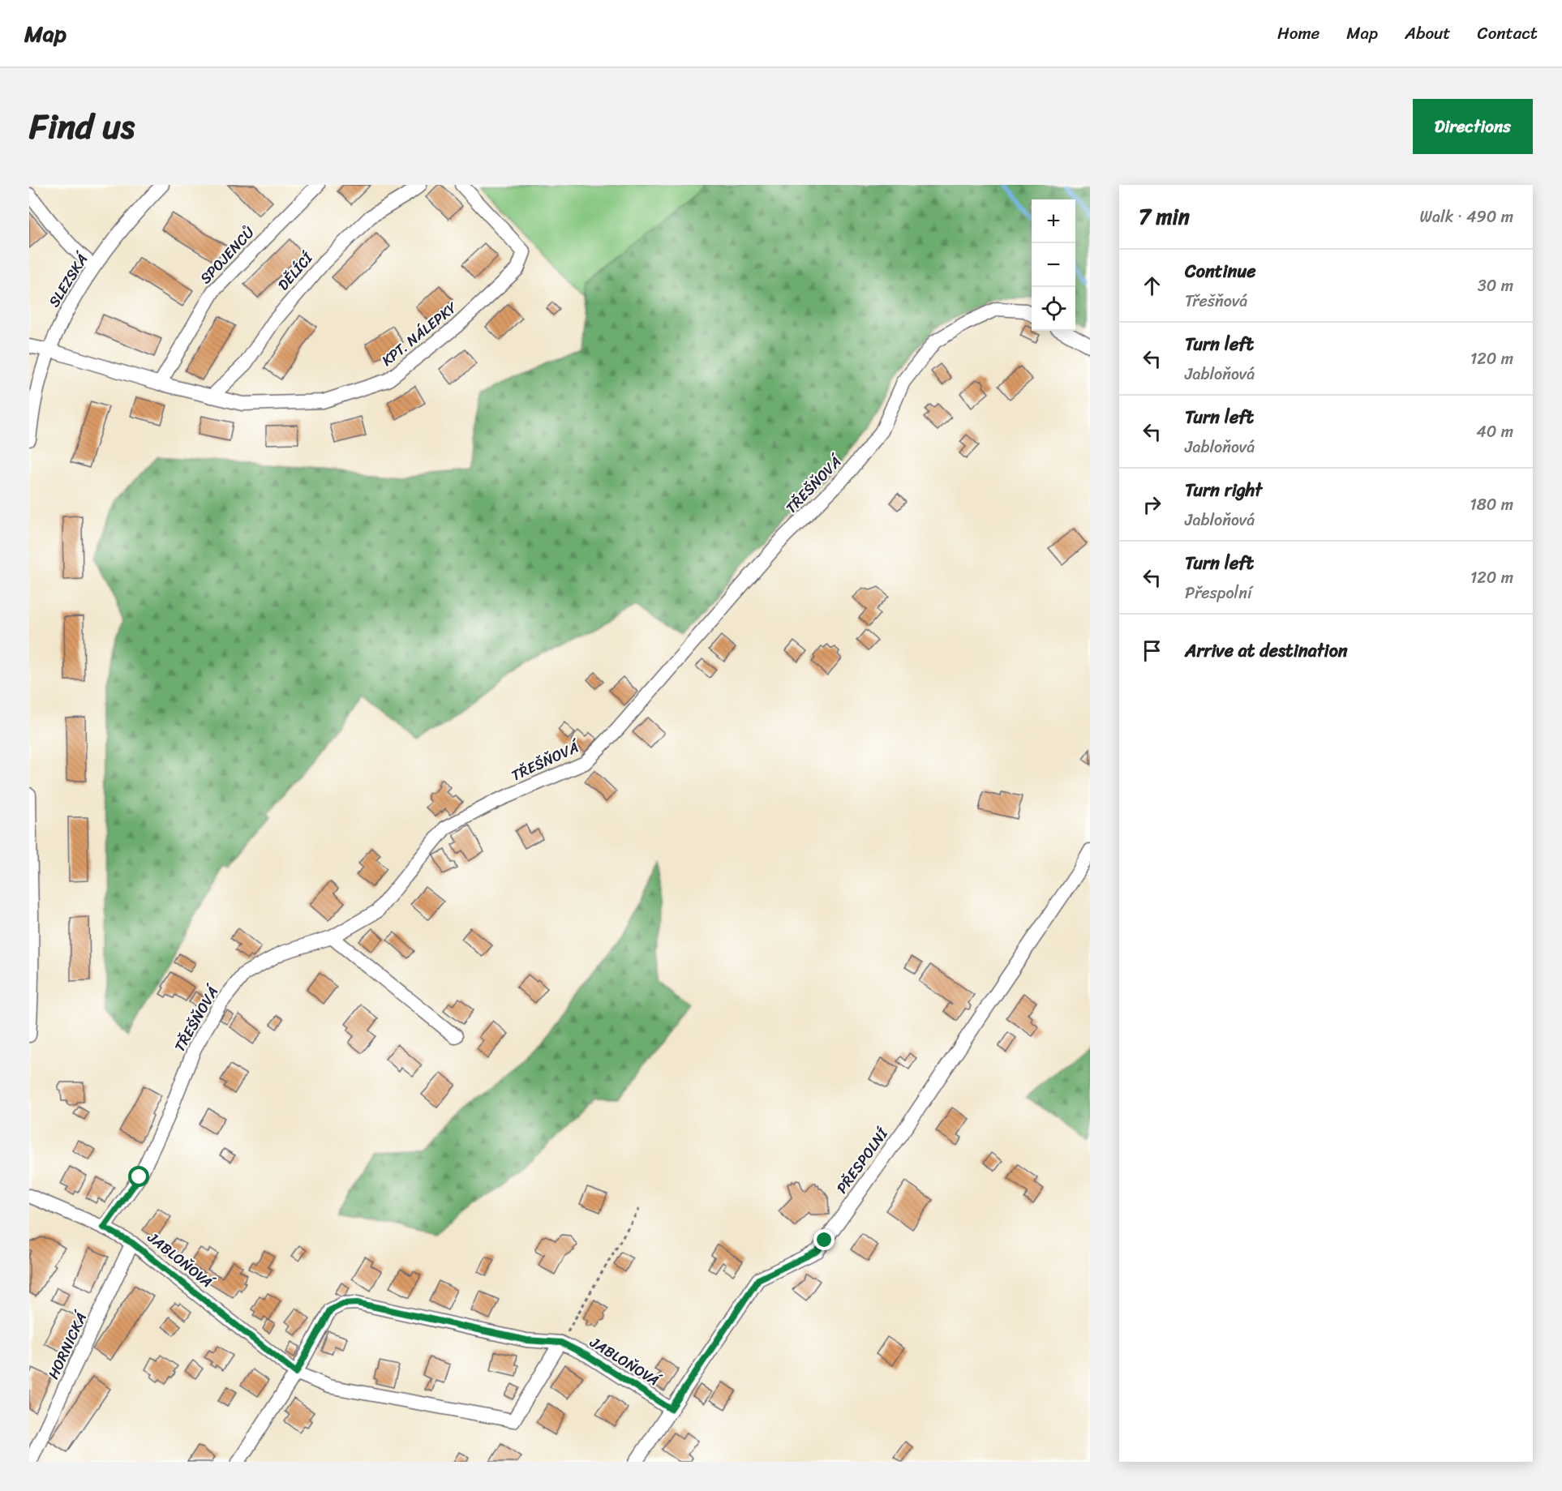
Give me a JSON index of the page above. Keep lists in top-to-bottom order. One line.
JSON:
{"streets":{"street":["SPOJENCŮ","DĚLÍCÍ","SLEZSKÁ","KPT. NÁLEPKY","TŘEŠŇOVÁ","PŘESPOLNÍ","JABLOŇOVÁ","HORNICKÁ"]},"crossings":[["SPOJENCŮ","KPT. NÁLEPKY"],["DĚLÍCÍ","KPT. NÁLEPKY"],["SLEZSKÁ","KPT. NÁLEPKY"],["TŘEŠŇOVÁ","JABLOŇOVÁ"],["PŘESPOLNÍ","JABLOŇOVÁ"],["JABLOŇOVÁ","HORNICKÁ"]],"page":{"header":"Map","nav":["Home","Map","About","Contact"],"title":"Find us","buttons":"Directions","heading":["7 min","Walk · 490 m"],"map_buttons":["+","−"],"list":[["Continue","Třešňová","30 m"],["Turn left","Jabloňová","120 m"],["Turn left","Jabloňová","40 m"],["Turn right","Jabloňová","180 m"],["Turn left","Přespolní","120 m"],"Arrive at destination"]}}
